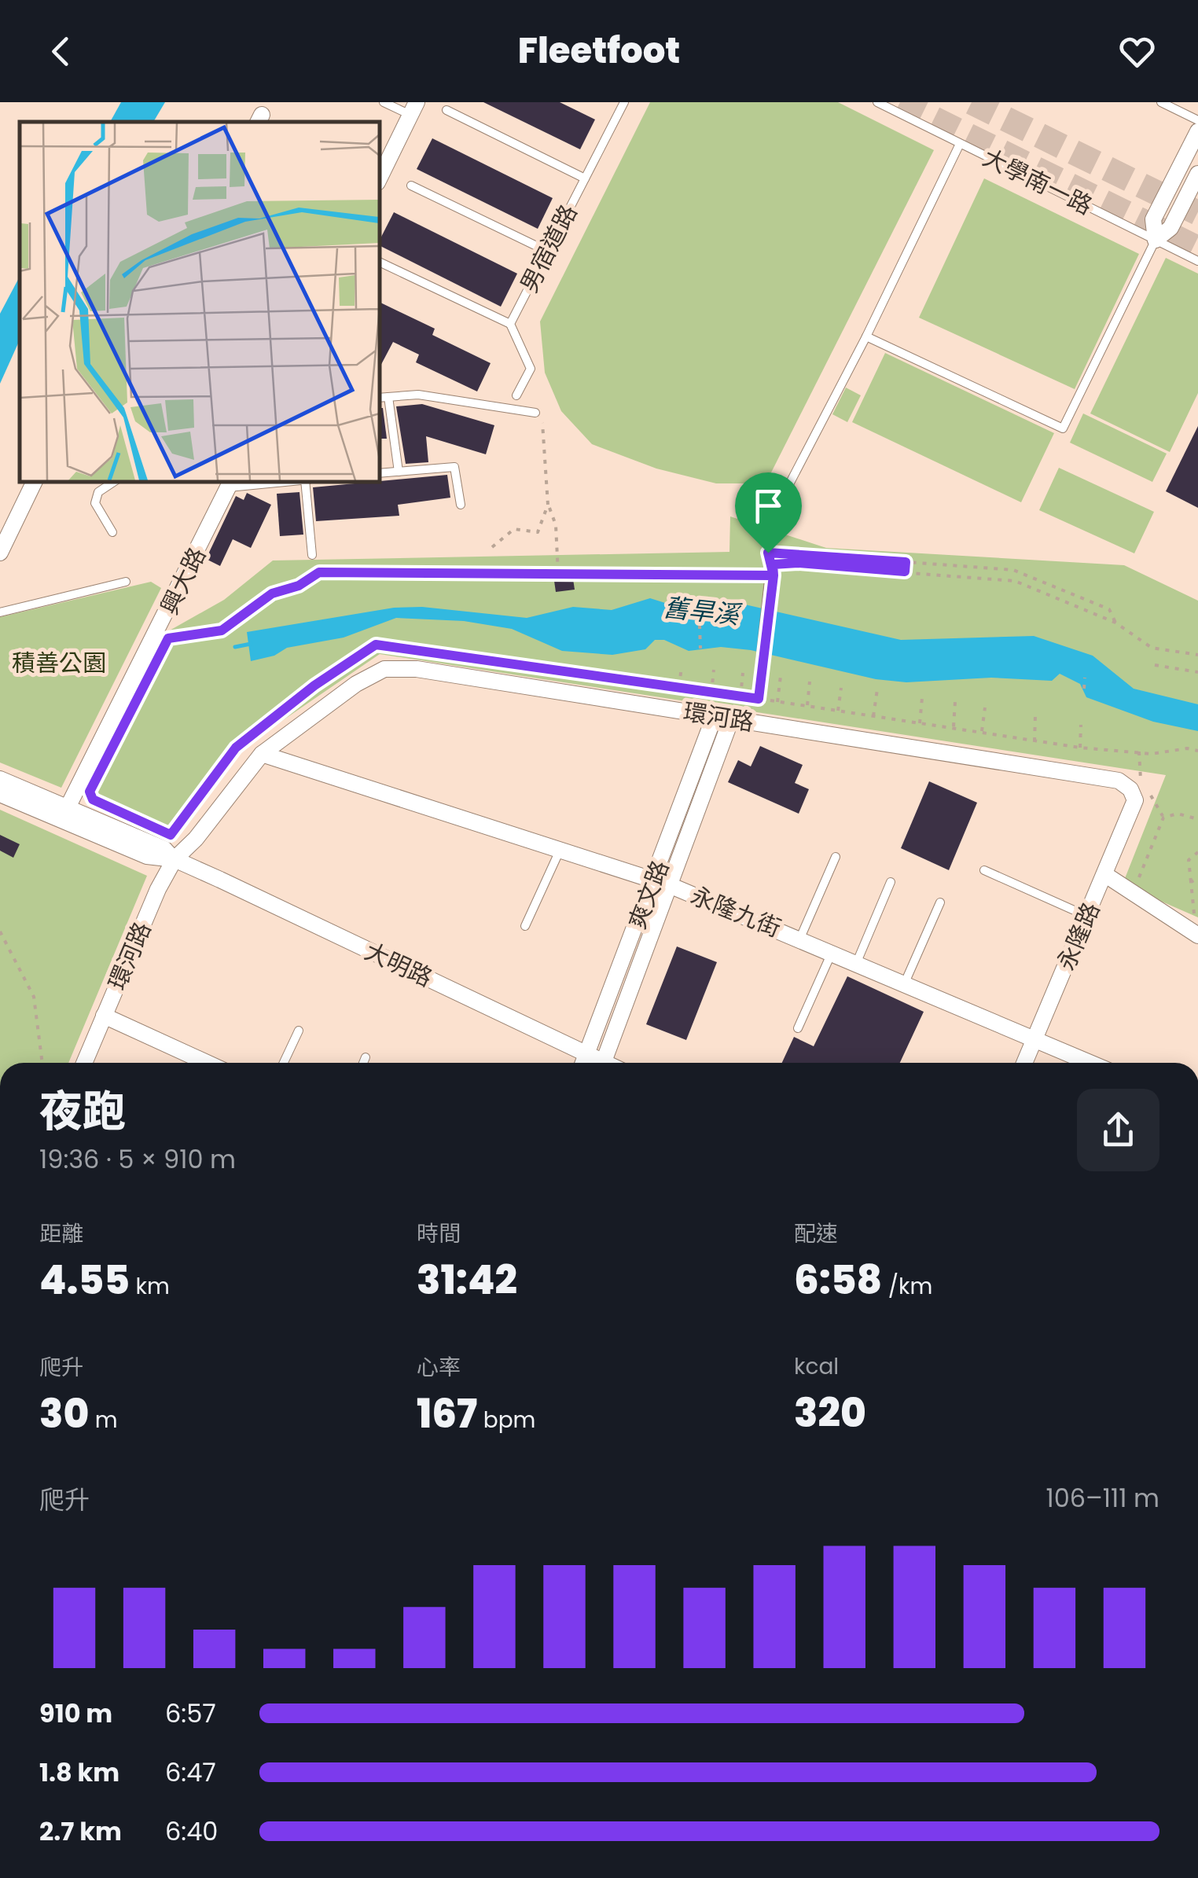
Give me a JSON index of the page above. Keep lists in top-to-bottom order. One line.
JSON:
{"streets":{"street":["興大路","環河路","爽文路","永隆九街","永隆路","大明路"],"lane":["大學南一路","男宿道路"]},"crossings":[["興大路","大明路"],["環河路","爽文路"],["環河路","永隆九街"],["環河路","永隆路"],["環河路","大明路"],["爽文路","永隆九街"],["爽文路","大明路"],["永隆九街","永隆路"]],"water":["舊旱溪"],"parks":["積善公園"],"page":{"header":"Fleetfoot","heading":["夜跑","19:36 · 5 × 910 m"],"stats":[["距離","4.55 km"],["時間","31:42"],["配速","6:58 /km"],["爬升","30 m"],["心率","167 bpm"],["kcal","320"]],"chart":["爬升","106–111 m"],"list":[{"name":"910 m","note":"6:57"},{"name":"1.8 km","note":"6:47"},{"name":"2.7 km","note":"6:40"}]}}
